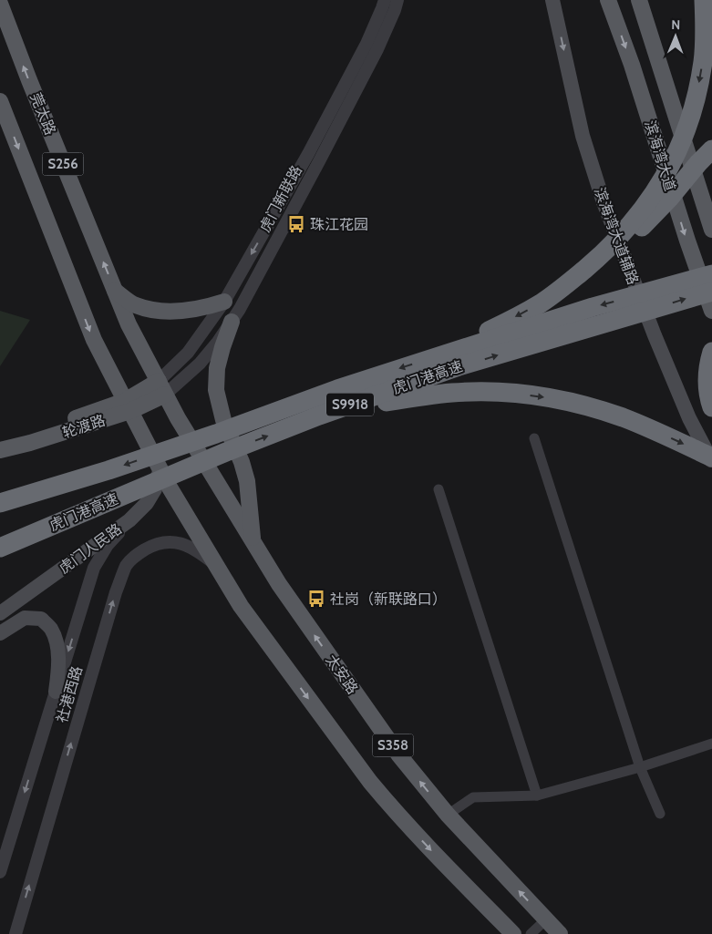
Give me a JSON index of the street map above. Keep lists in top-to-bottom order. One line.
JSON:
{"streets":{"highway":["虎门港高速","S9918"],"main road":["莞太路","滨海湾大道","S256","滨海湾大道辅路","轮渡路","虎门人民路","太安路","S358"],"street":["虎门新联路","社港西路"]},"crossings":[["莞太路","虎门新联路"],["莞太路","轮渡路"],["莞太路","太安路"],["滨海湾大道","虎门港高速"],["S256","轮渡路"],["S256","S358"],["虎门新联路","轮渡路"],["虎门新联路","太安路"],["轮渡路","太安路"],["轮渡路","S358"],["虎门人民路","社港西路"],["虎门人民路","S358"],["社港西路","S358"]],"one_way":["滨海湾大道辅路"],"places":{"bus stop":["珠江花园","社岗（新联路口）"]},"north":"top"}
